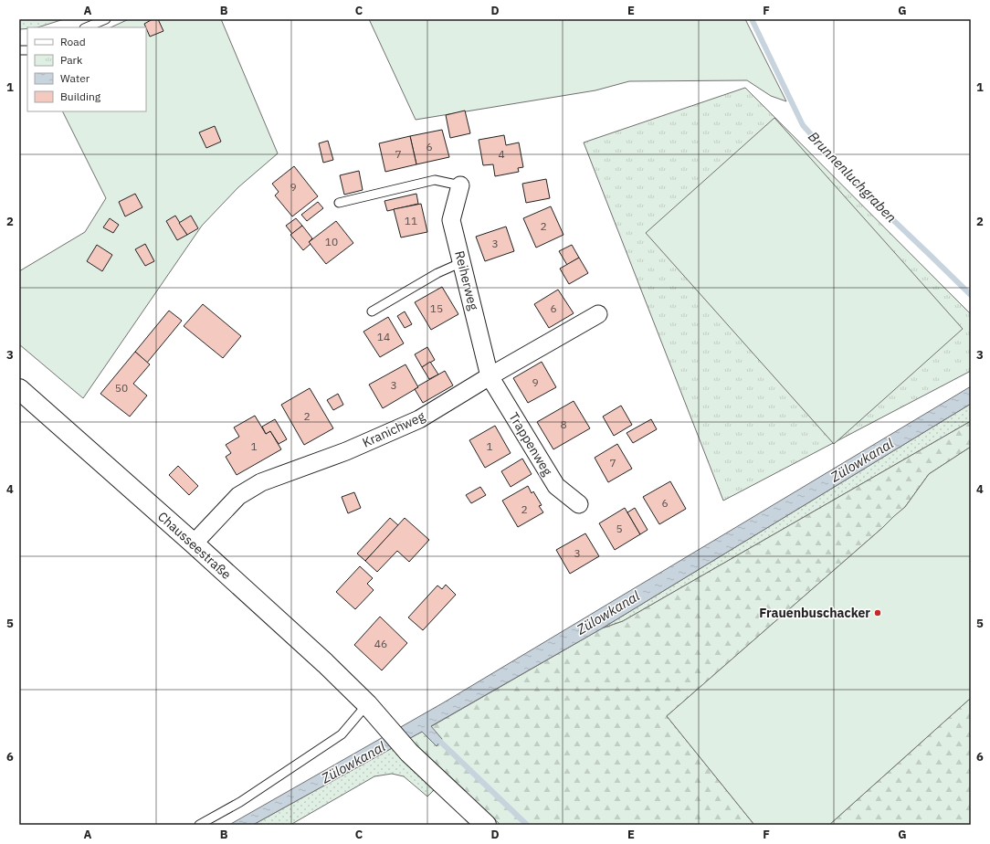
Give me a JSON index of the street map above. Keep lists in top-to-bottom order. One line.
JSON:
{"streets":{"street":["Reiherweg","Kranichweg","Trappenweg","Chausseestraße"]},"crossings":[["Reiherweg","Kranichweg"],["Reiherweg","Trappenweg"],["Kranichweg","Trappenweg"],["Kranichweg","Chausseestraße"]],"water":["Brunnenluchgraben","Zülowkanal"],"places":["Frauenbuschacker"],"house_numbers":["6","7","4","9","11","2","10","3","15","6","14","9","3","50","2","8","1","1","7","6","2","5","3","46"],"legend":["Road","Park","Water","Building"],"grid":{"columns":["A","B","C","D","E","F","G"],"rows":["1","2","3","4","5","6"]}}
